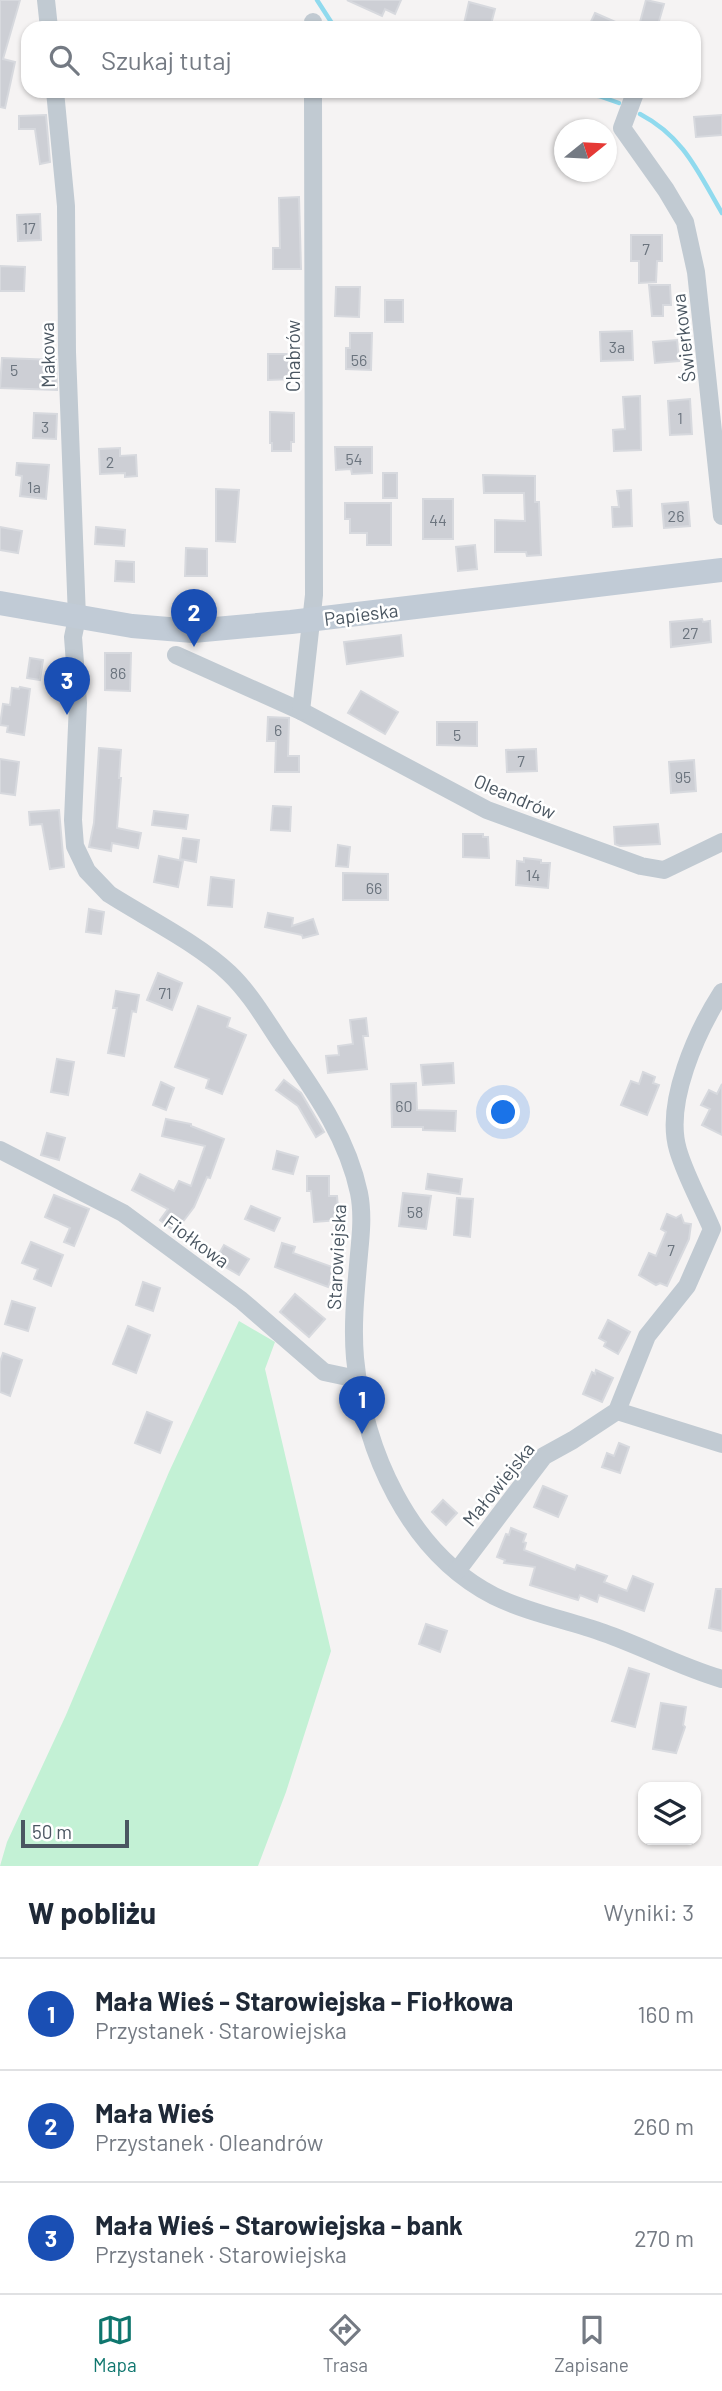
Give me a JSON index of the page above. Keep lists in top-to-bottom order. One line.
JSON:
{"streets":{"street":["Świerkowa","Makowa","Chabrów","Papieska","Oleandrów","Fiołkowa","Starowiejska","Małowiejska"]},"crossings":[["Makowa","Papieska"],["Makowa","Starowiejska"],["Chabrów","Papieska"],["Papieska","Starowiejska"],["Fiołkowa","Starowiejska"],["Starowiejska","Małowiejska"]],"house_numbers":["17","7","3a","56","5","1","3","54","2","1a","26","44","27","86","6","5","7","95","14","66","71","60","58","7"],"scale_bar":"50 m","north":"right","page":{"search":"Szukaj tutaj","pins":["2","3","1"],"scale":"50 m","heading":["W pobliżu","Wyniki: 3"],"list":[{"mark":"1","name":"Mała Wieś - Starowiejska - Fiołkowa","note":"Przystanek · Starowiejska","value":"160 m"},{"mark":"2","name":"Mała Wieś","note":"Przystanek · Oleandrów","value":"260 m"},{"mark":"3","name":"Mała Wieś - Starowiejska - bank","note":"Przystanek · Starowiejska","value":"270 m"}],"nav":["Mapa","Trasa","Zapisane"]}}
